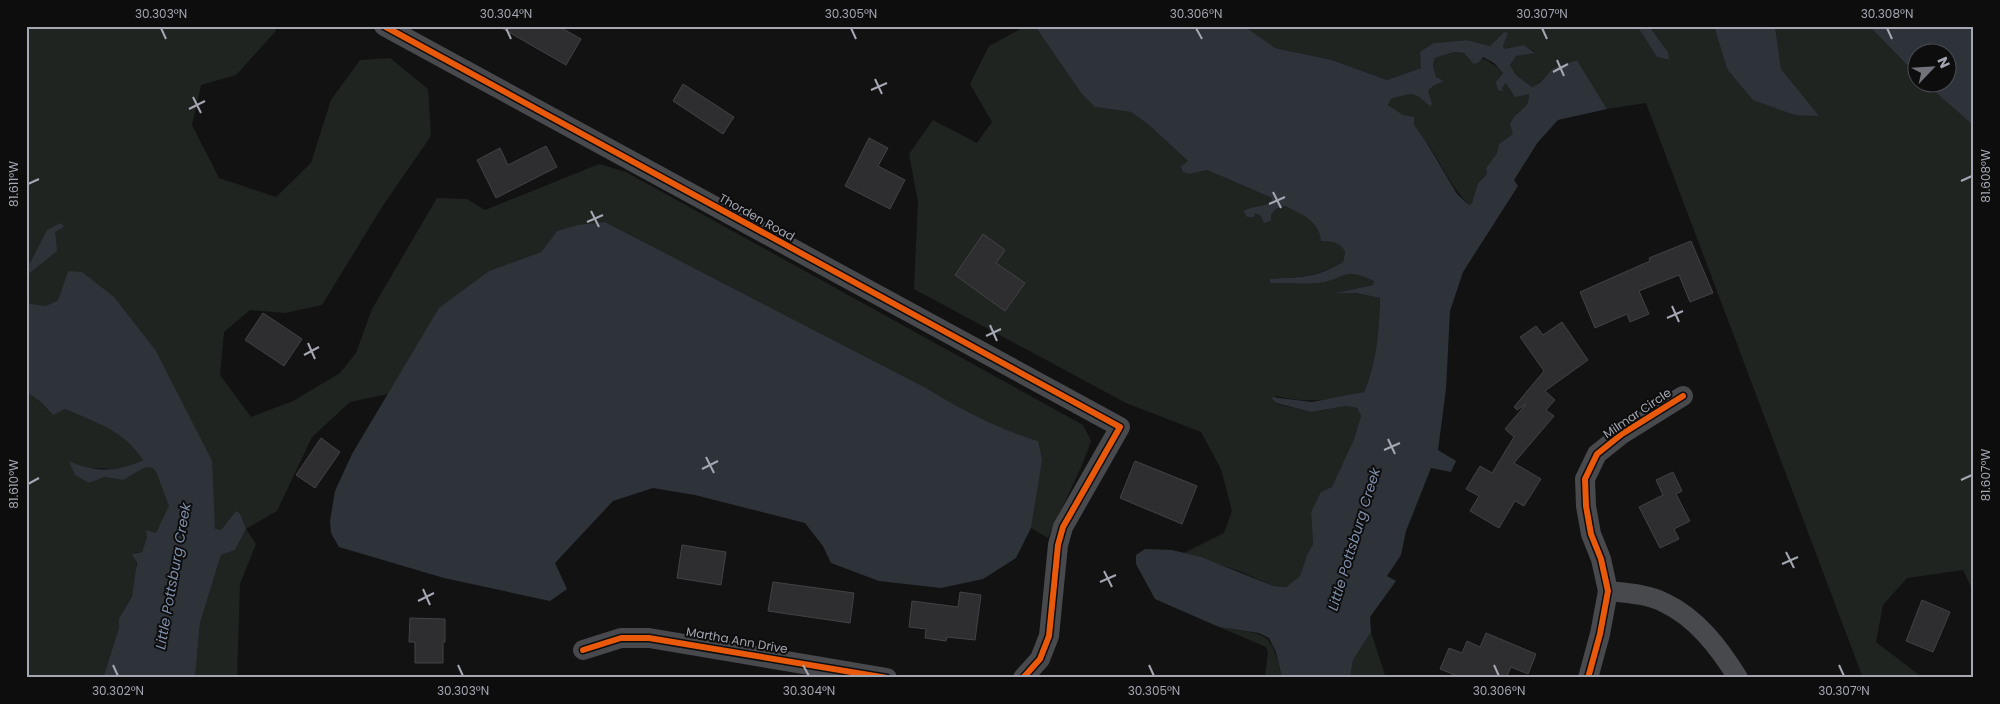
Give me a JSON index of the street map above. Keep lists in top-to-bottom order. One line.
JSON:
{"streets":{"street":["Thorden Road","Milmar Circle","Martha Ann Drive"]},"water":["Little Pottsburg Creek"],"north":"top right","coordinates":["30.303°N","30.304°N","30.305°N","30.306°N","30.307°N","30.308°N","81.608°W","81.611°W","81.607°W","81.610°W","30.302°N"]}
